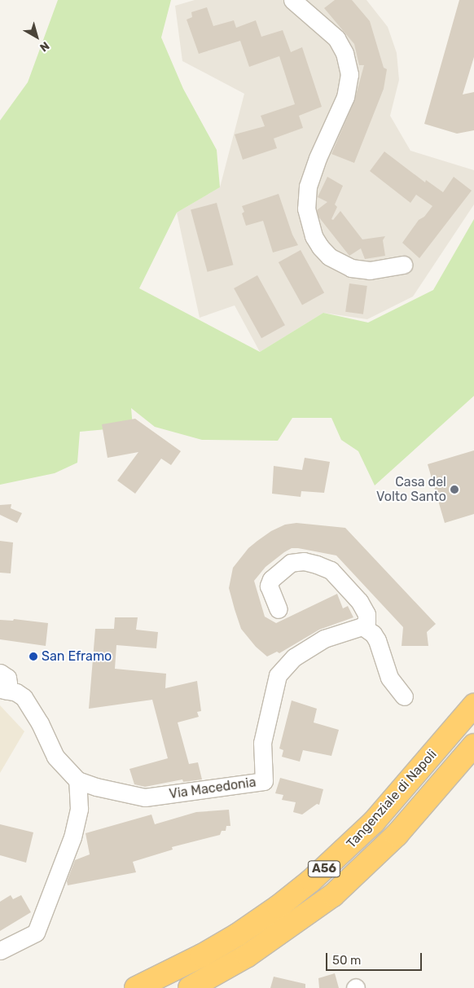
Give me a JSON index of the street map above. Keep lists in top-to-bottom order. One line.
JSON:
{"streets":{"highway":["Tangenziale di Napoli","A56"],"street":["Via Macedonia"]},"places":["Casa del Volto Santo","San Eframo"],"scale_bar":"50 m","north":"bottom right"}
